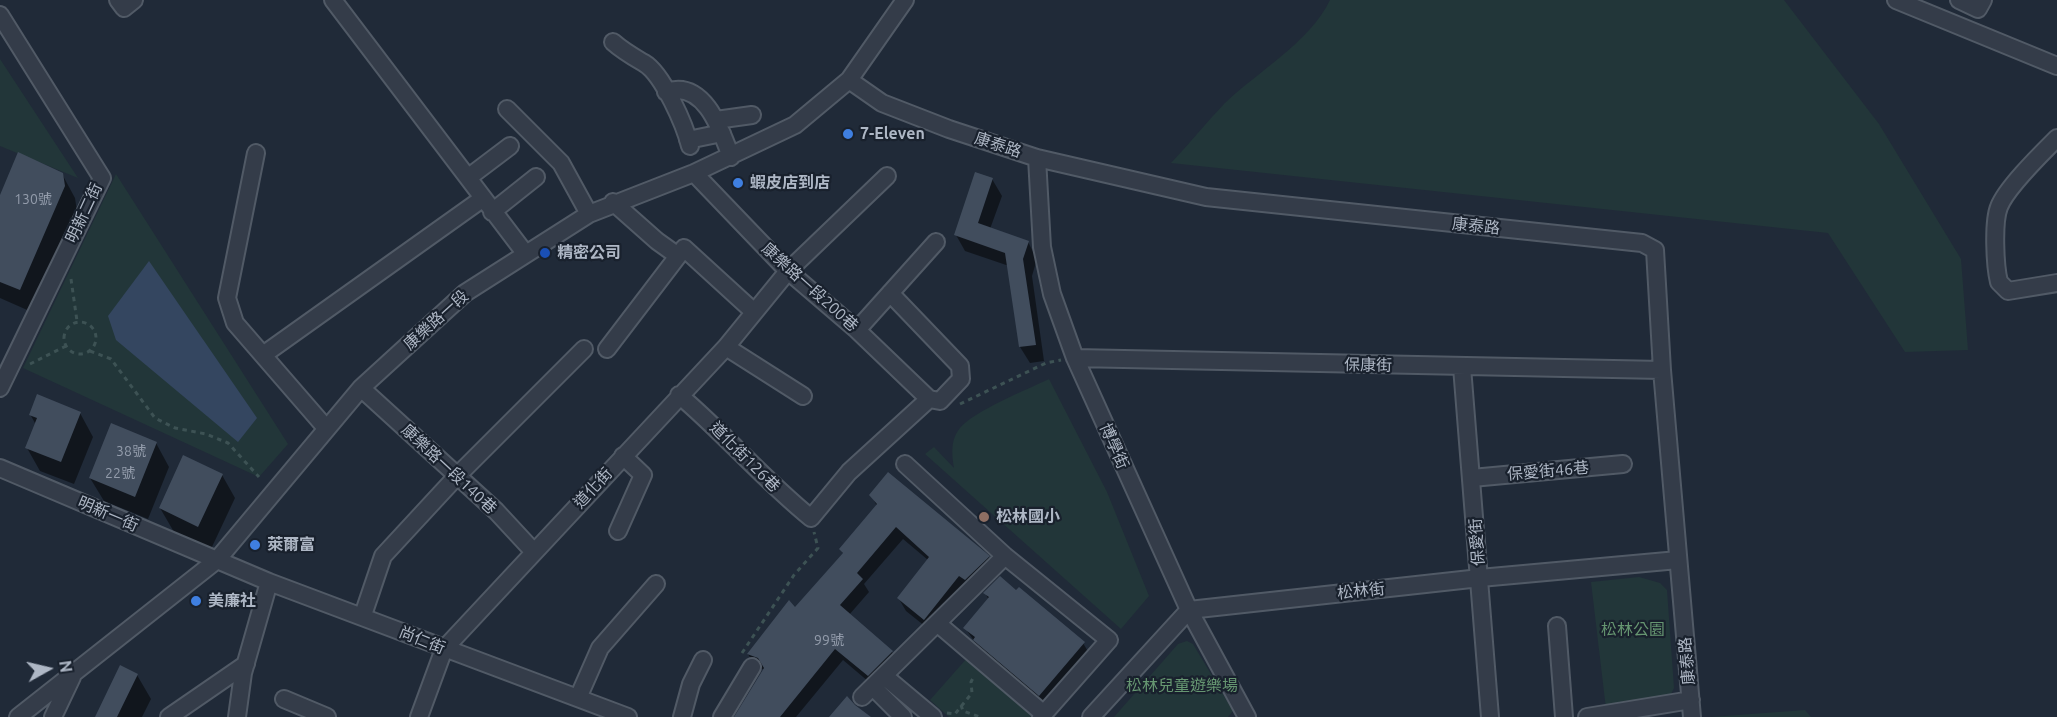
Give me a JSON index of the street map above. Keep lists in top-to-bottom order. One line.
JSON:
{"streets":{"street":["康泰路","明新二街","康樂路一段200巷","康樂路一段","保康街","博學街","道化街126巷","康樂路一段140巷","保愛街46巷","道化街","明新一街","保愛街","松林街","尚仁街"]},"crossings":[["康泰路","康樂路一段"],["康泰路","保康街"],["康泰路","博學街"],["康泰路","松林街"],["康樂路一段200巷","康樂路一段"],["康樂路一段200巷","道化街"],["康樂路一段","康樂路一段140巷"],["康樂路一段","明新一街"],["康樂路一段","尚仁街"],["保康街","博學街"],["保康街","保愛街"],["博學街","松林街"],["道化街126巷","道化街"],["康樂路一段140巷","道化街"],["保愛街46巷","保愛街"],["道化街","尚仁街"],["明新一街","尚仁街"],["保愛街","松林街"]],"parks":["松林公園","松林兒童遊樂場"],"places":["7-Eleven","蝦皮店到店","精密公司","松林國小","萊爾富","美廉社"],"house_numbers":["130號","38號","22號","99號"],"north":"right"}
